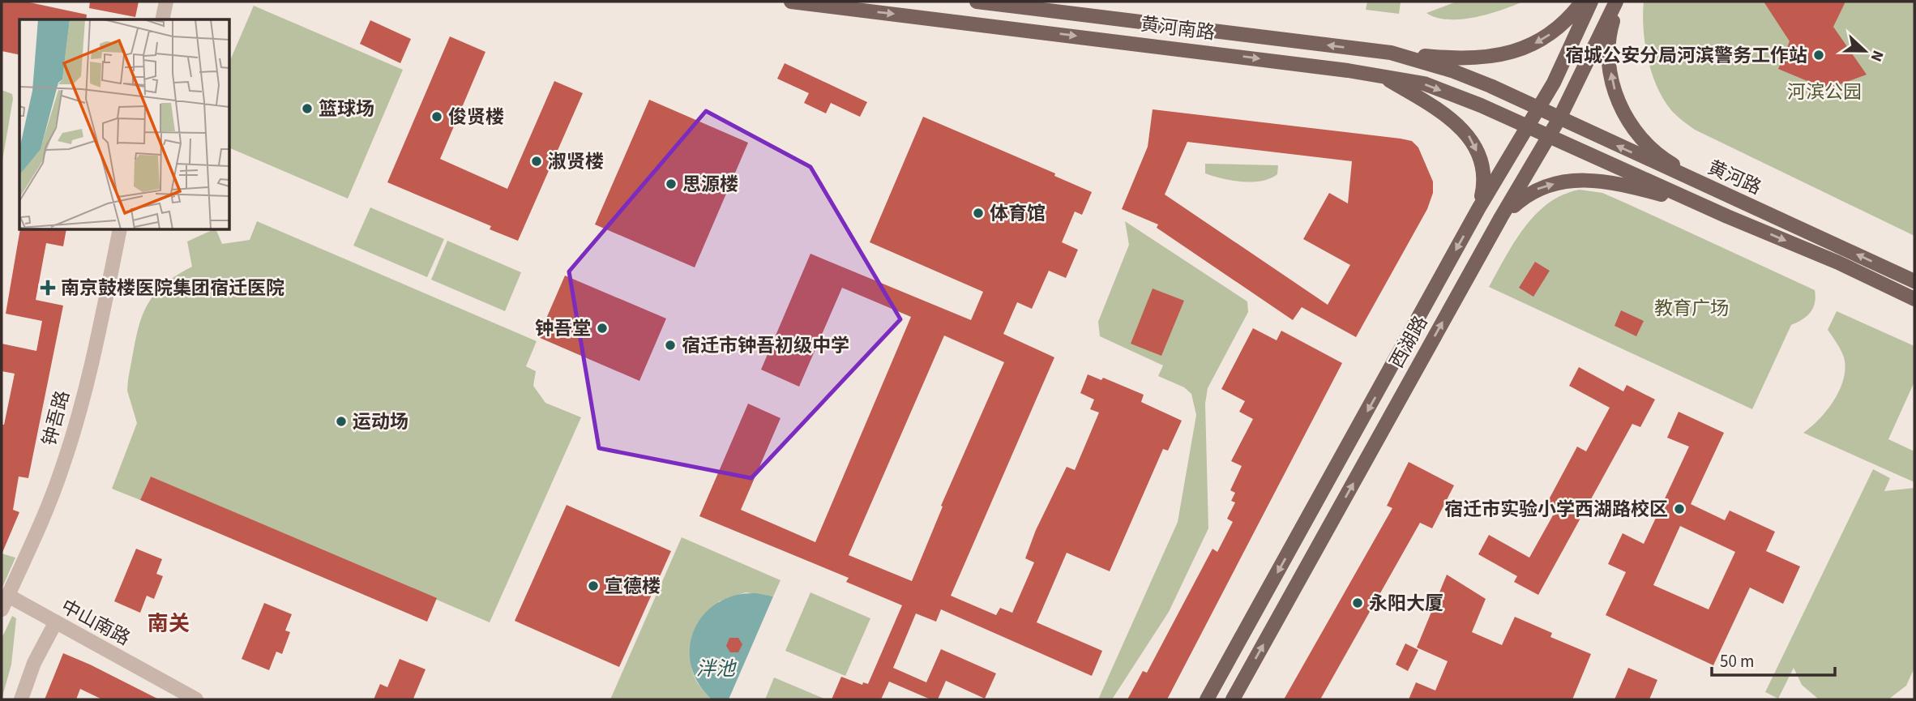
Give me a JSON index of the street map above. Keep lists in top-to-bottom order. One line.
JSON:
{"streets":{"main road":["黄河南路","黄河路","西湖路"],"street":["钟吾路","中山南路"]},"crossings":[["黄河南路","黄河路"],["黄河南路","西湖路"],["黄河路","西湖路"],["钟吾路","中山南路"]],"districts":["南关"],"water":["泮池"],"parks":["河滨公园","教育广场"],"places":{"other":["宿城公安分局河滨警务工作站","篮球场","俊贤楼","淑贤楼","思源楼","体育馆","钟吾堂","宿迁市钟吾初级中学","运动场","宿迁市实验小学西湖路校区","宣德楼","永阳大厦"],"health":["南京鼓楼医院集团宿迁医院"]},"scale_bar":"50 m","north":"right"}
